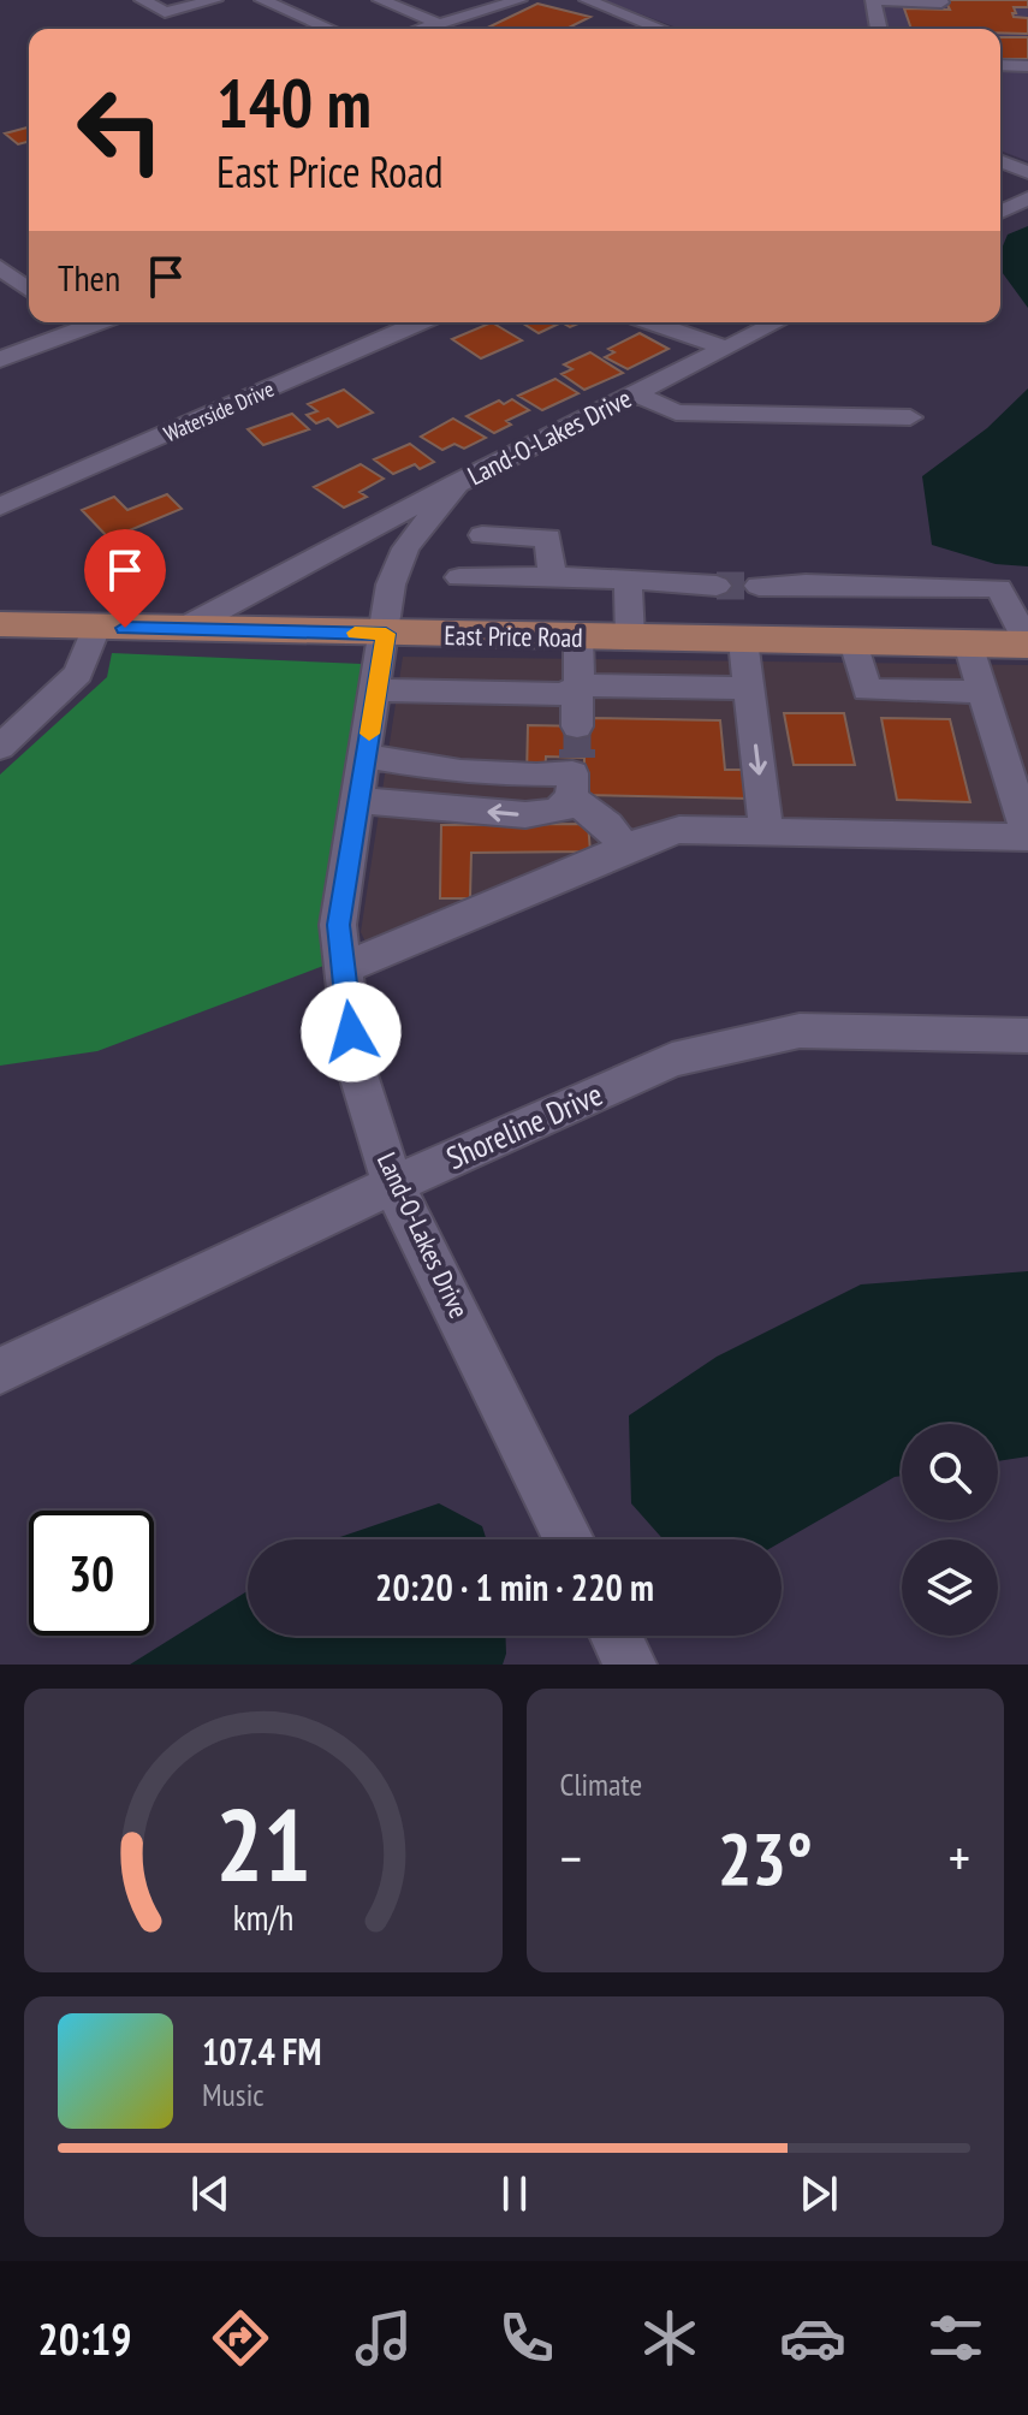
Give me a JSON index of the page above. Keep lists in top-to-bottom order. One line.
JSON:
{"streets":{"main road":["East Price Road"],"street":["Waterside Drive","Land-O-Lakes Drive","Shoreline Drive"]},"crossings":[["Land-O-Lakes Drive","East Price Road"],["Land-O-Lakes Drive","Shoreline Drive"]],"page":{"turn":["140 m","East Price Road"],"then":"Then","limit":"30","trip":"20:20 · 1 min · 220 m","tile":"Climate","heat":["−","23°","+"],"song":["107.4 FM","Music"],"tabs":"20:19","gauge":["21","km/h"]}}
